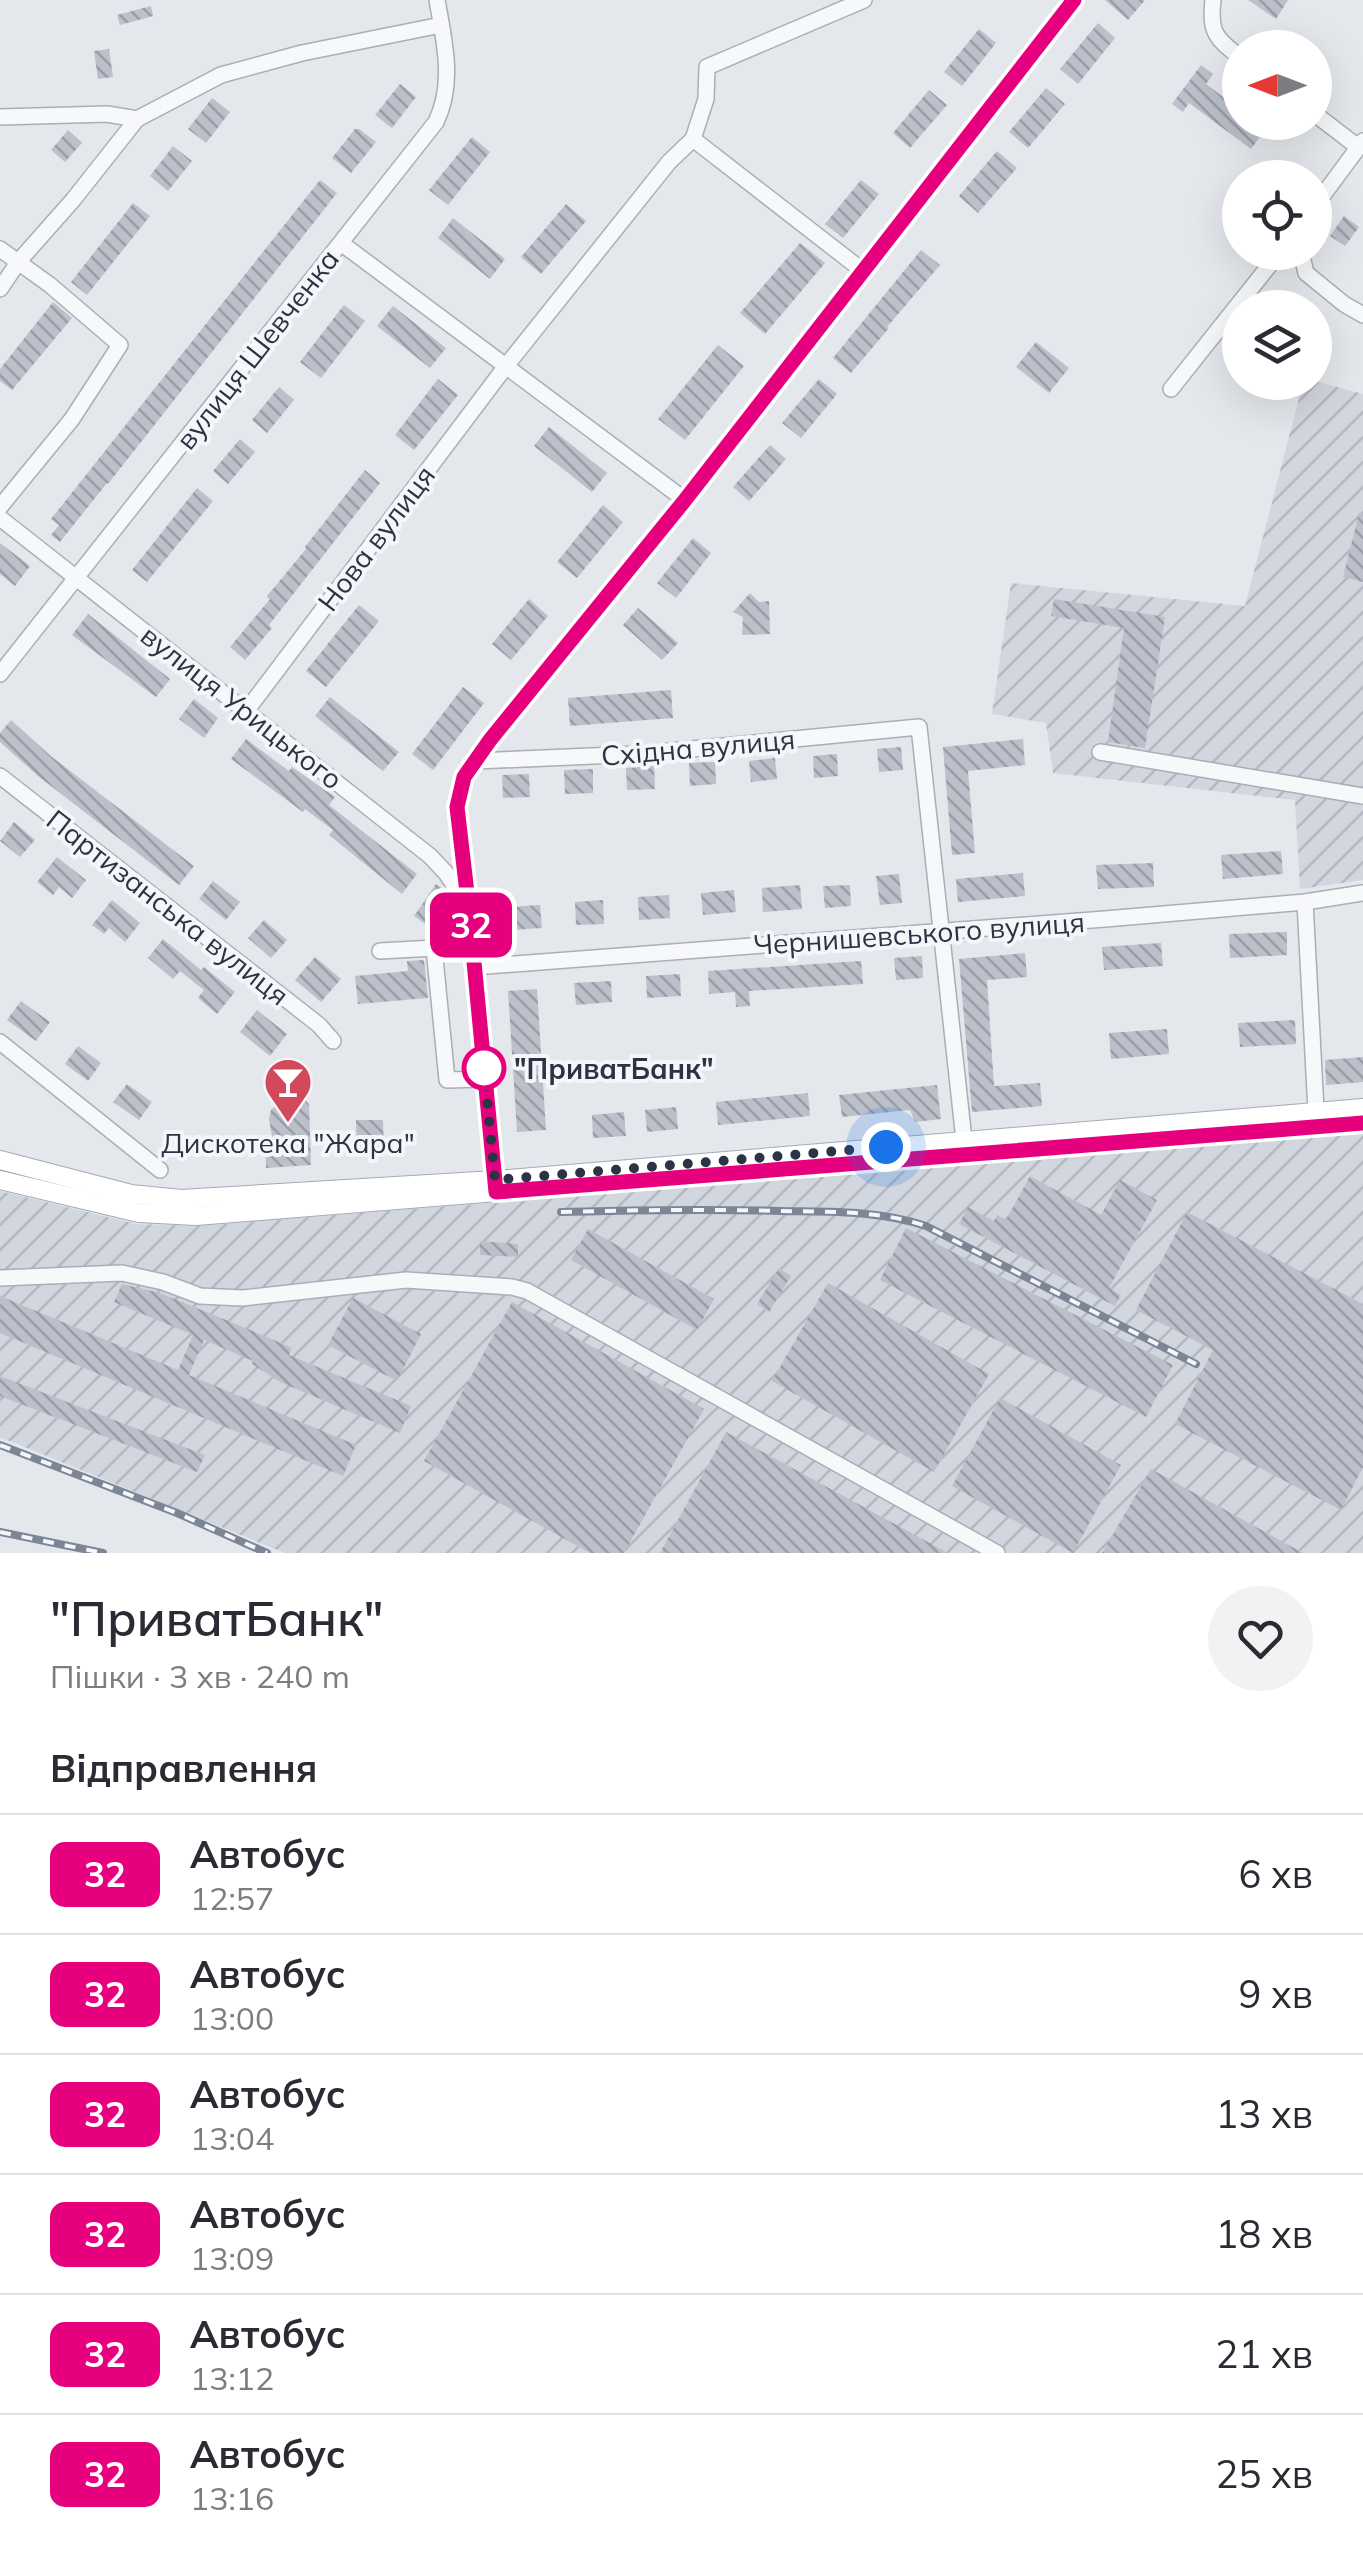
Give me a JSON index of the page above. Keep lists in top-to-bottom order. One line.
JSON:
{"streets":{"street":["вулиця Шевченка","Нова вулиця","вулиця Урицького","Східна вулиця","Партизанська вулиця","Чернишевського вулиця"]},"crossings":[["вулиця Шевченка","вулиця Урицького"],["Нова вулиця","вулиця Урицького"],["Східна вулиця","Чернишевського вулиця"]],"places":{"other":["\"ПриватБанк\""],"bar":["Дискотека \"Жара\""]},"lines":["bus line 32"],"north":"left","page":{"on_map":"32","heading":[["\"ПриватБанк\"","Пішки · 3 хв · 240 m"],"Відправлення"],"list":[{"mark":"32","name":"Автобус","note":"12:57","value":"6 хв"},{"mark":"32","name":"Автобус","note":"13:00","value":"9 хв"},{"mark":"32","name":"Автобус","note":"13:04","value":"13 хв"},{"mark":"32","name":"Автобус","note":"13:09","value":"18 хв"},{"mark":"32","name":"Автобус","note":"13:12","value":"21 хв"},{"mark":"32","name":"Автобус","note":"13:16","value":"25 хв"}]}}
